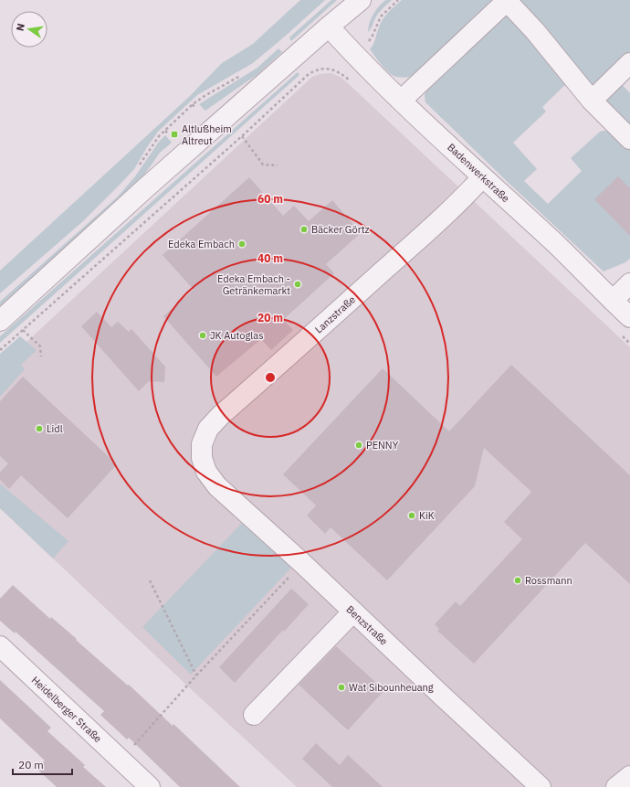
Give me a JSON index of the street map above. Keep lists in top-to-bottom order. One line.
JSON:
{"streets":{"street":["Badenwerkstraße","Lanzstraße","Benzstraße","Heidelberger Straße"]},"crossings":[["Badenwerkstraße","Lanzstraße"],["Lanzstraße","Benzstraße"]],"places":{"transit":["Altlußheim Altreut"],"other":["Bäcker Görtz","Edeka Embach","Edeka Embach - Getränkemarkt","JK Autoglas","Lidl","PENNY","KiK","Rossmann","Wat Sibounheuang"]},"scale_bar":"20 m","north":"left","rings":["60 m","40 m","20 m"]}
